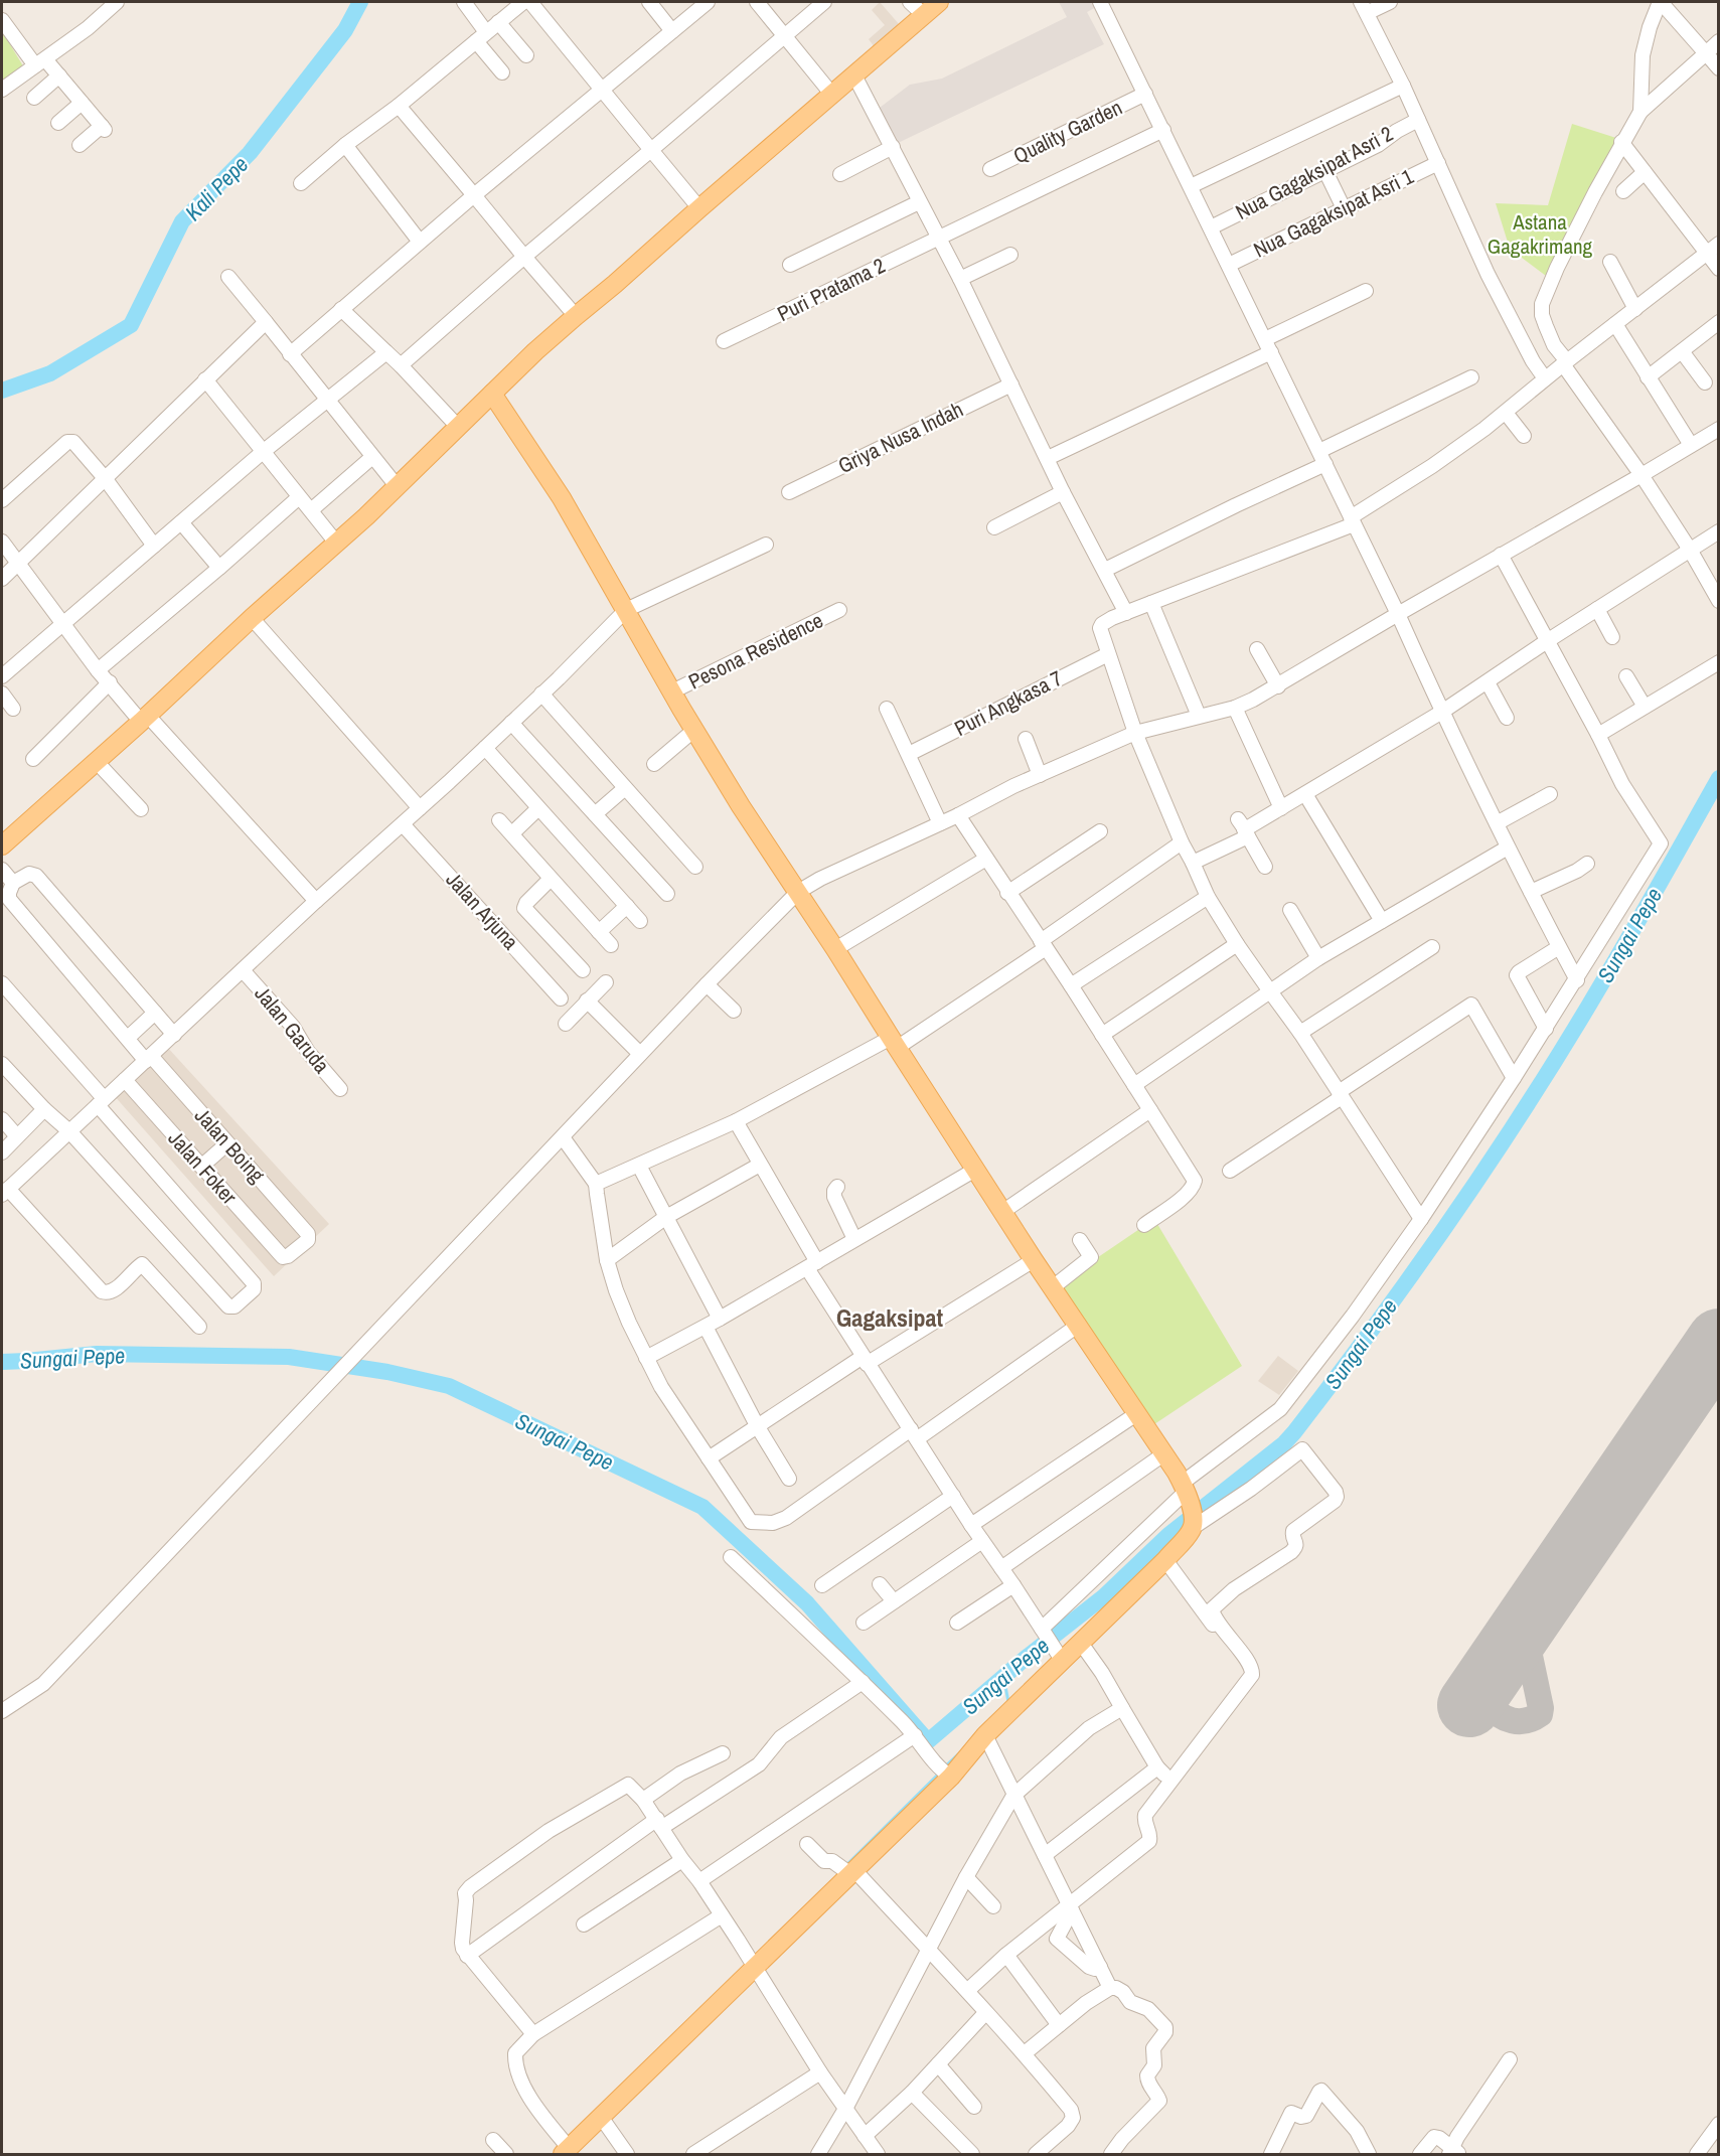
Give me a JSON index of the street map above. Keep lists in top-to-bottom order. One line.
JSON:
{"streets":{"street":["Quality Garden","Nua Gagaksipat Asri 2","Nua Gagaksipat Asri 1","Puri Pratama 2","Griya Nusa Indah","Pesona Residence","Puri Angkasa 7","Jalan Arjuna","Jalan Garuda","Jalan Boing","Jalan Foker"]},"crossings":[["Jalan Boing","Jalan Foker"]],"districts":["Gagaksipat"],"water":["Kali Pepe","Sungai Pepe"],"parks":["Astana Gagakrimang"]}
